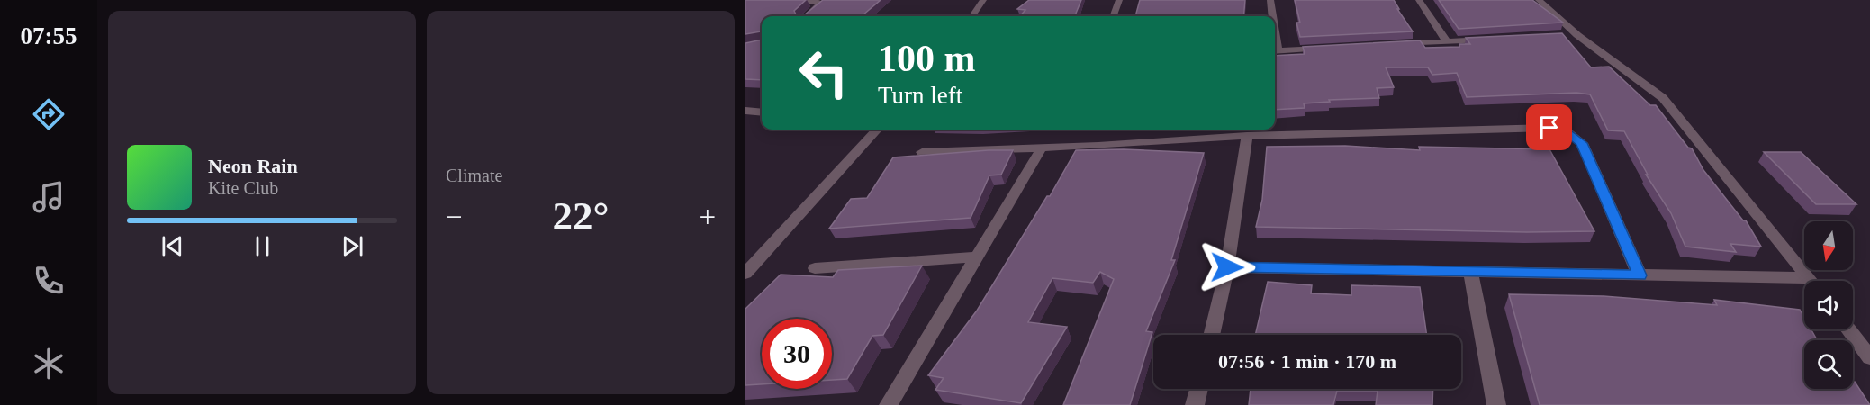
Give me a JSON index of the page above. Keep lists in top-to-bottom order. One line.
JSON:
{"north":"bottom","page":{"tabs":"07:55","tile":"Climate","turn":["100 m","Turn left"],"song":["Neon Rain","Kite Club"],"heat":["−","22°","+"],"limit":"30","trip":"07:56 · 1 min · 170 m"}}
